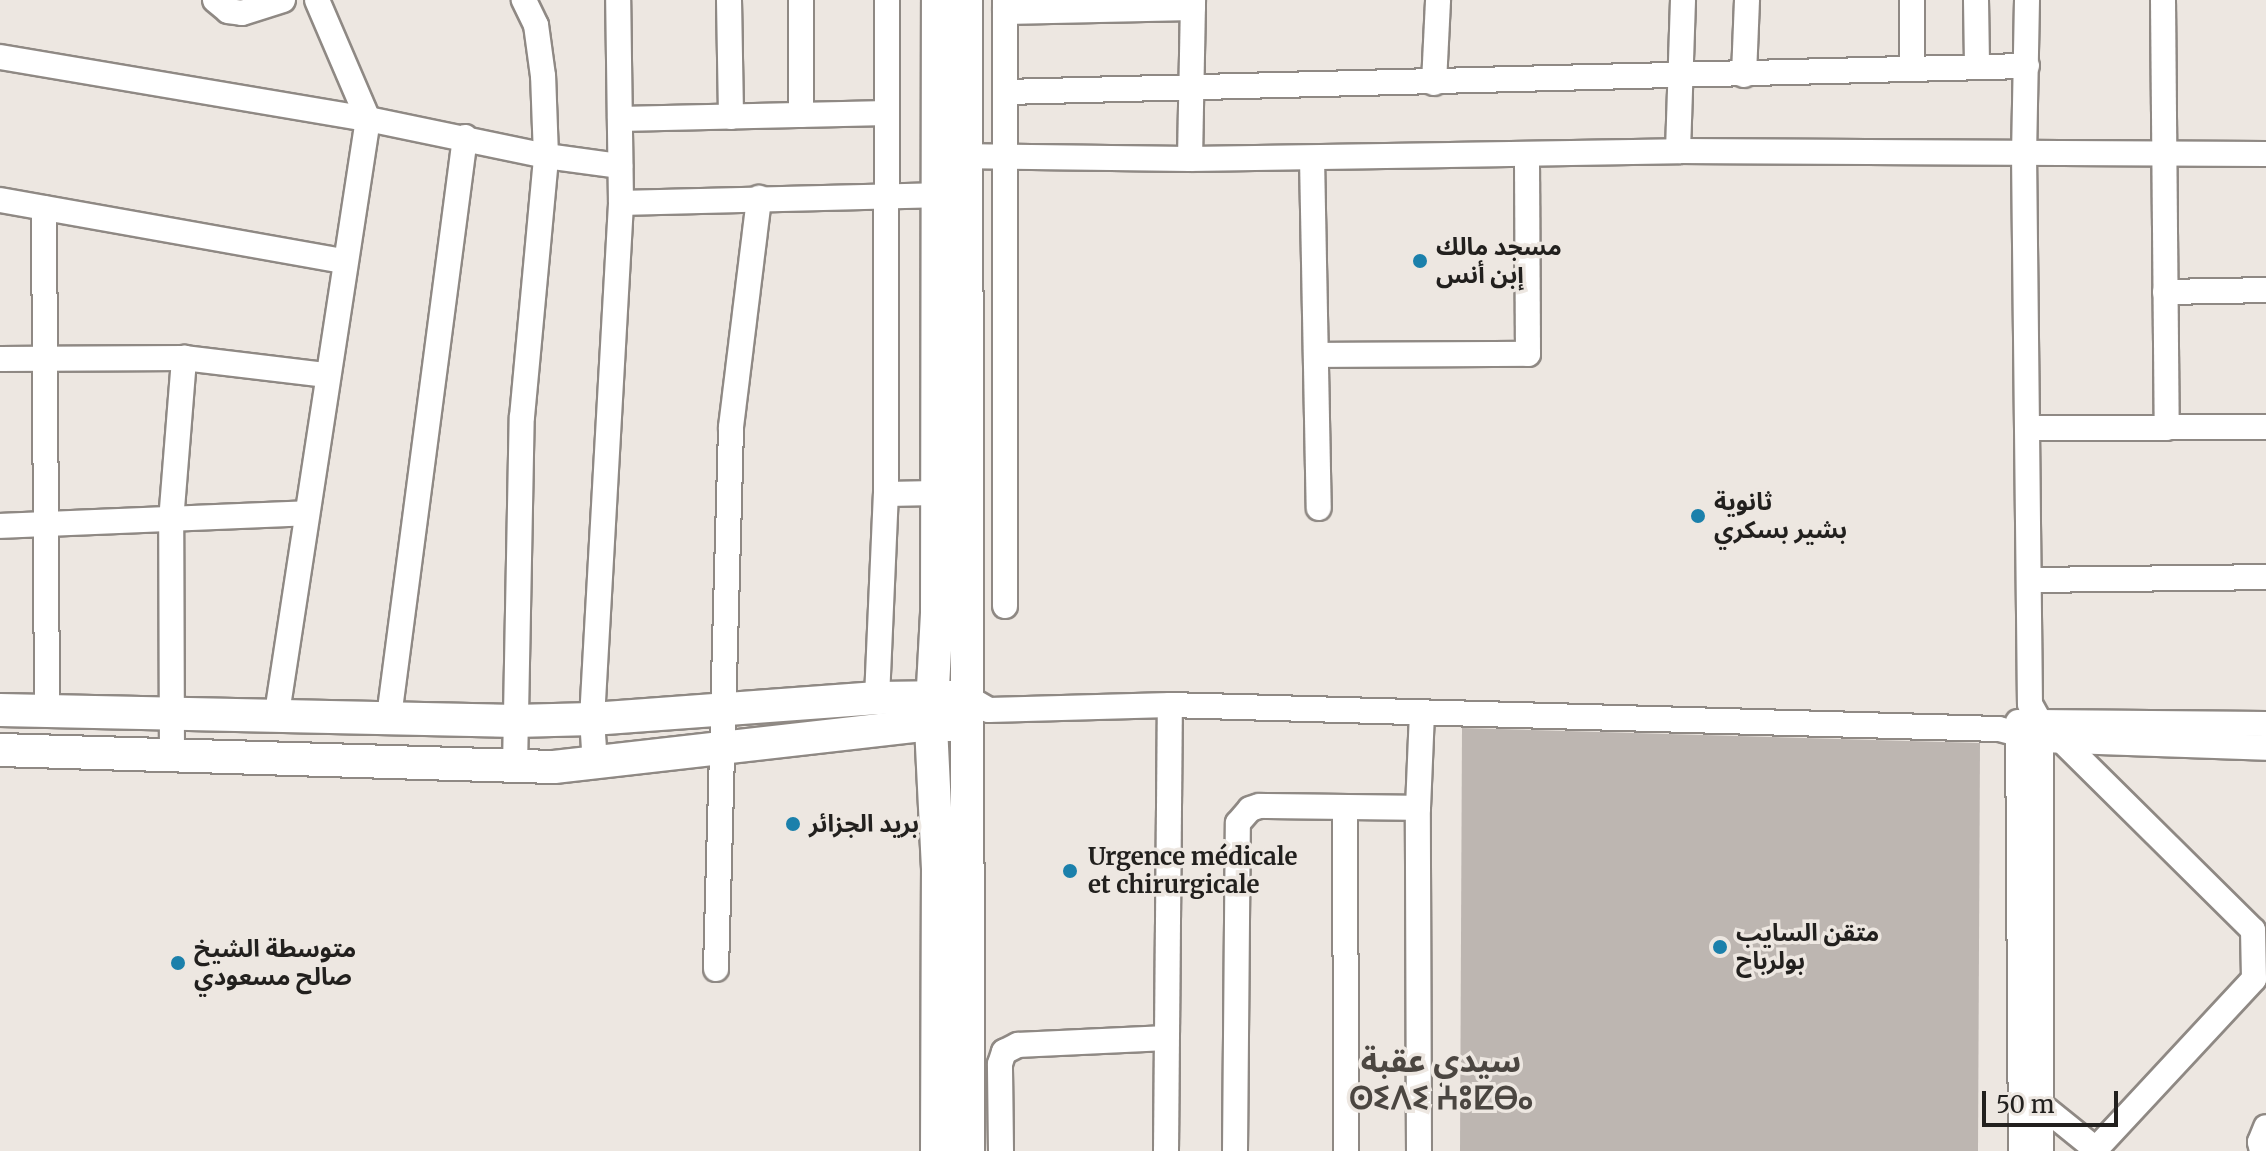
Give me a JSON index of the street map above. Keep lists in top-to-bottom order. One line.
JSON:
{"districts":["سيدي عقبة ⵙⵉⴷⵉ ⵄⵓⵇⴱⴰ"],"places":["مسجد مالك إبن أنس","ثانوية بشير بسكري","بريد الجزائر","Urgence médicale et chirurgicale","متقن السايب بولرباح","متوسطة الشيخ صالح مسعودي"],"scale_bar":"50 m"}
